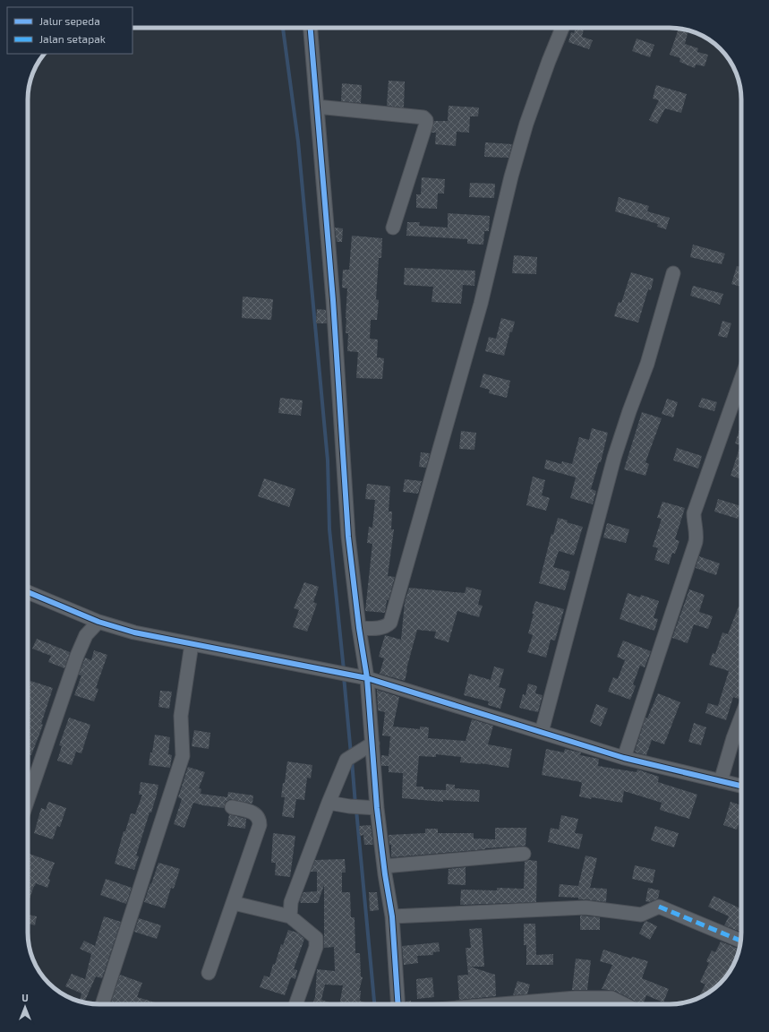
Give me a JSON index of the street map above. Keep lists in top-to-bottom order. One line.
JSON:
{"legend":["Jalur sepeda","Jalan setapak"],"north":"top"}
